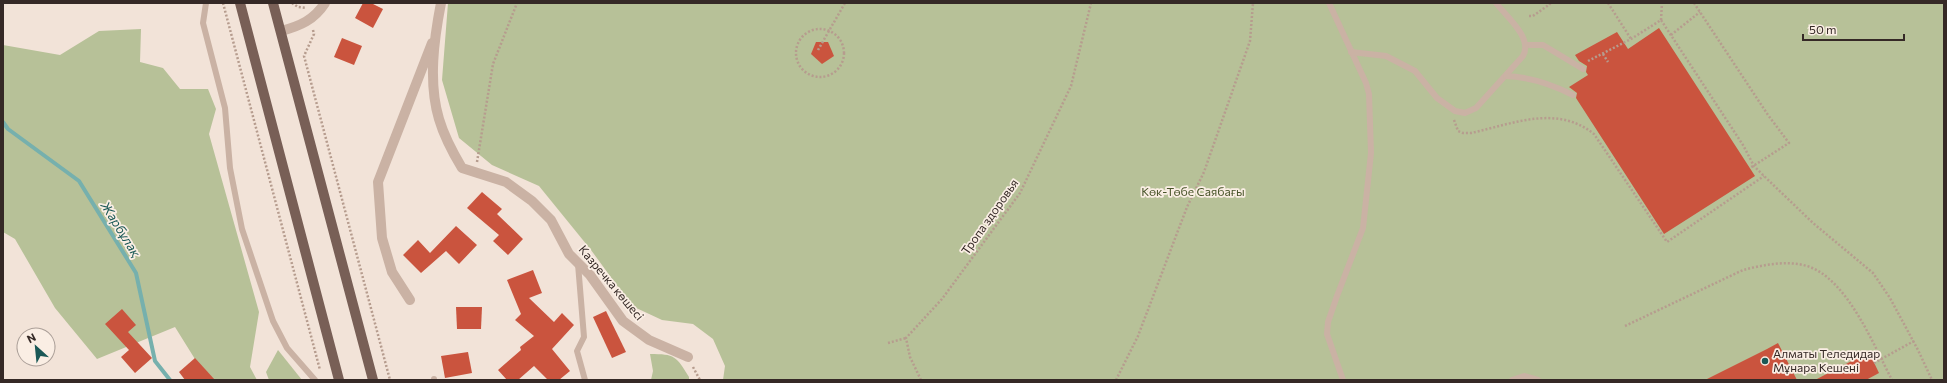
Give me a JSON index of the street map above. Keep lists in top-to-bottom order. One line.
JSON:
{"streets":{"street":["Казречка көшесі"],"path":["Тропа здоровья"]},"water":["Жарбұлақ"],"parks":["Көк-Төбе Саябағы"],"places":["Алматы Теледидар Мұнара Кешені"],"scale_bar":"50 m","north":"top left"}
